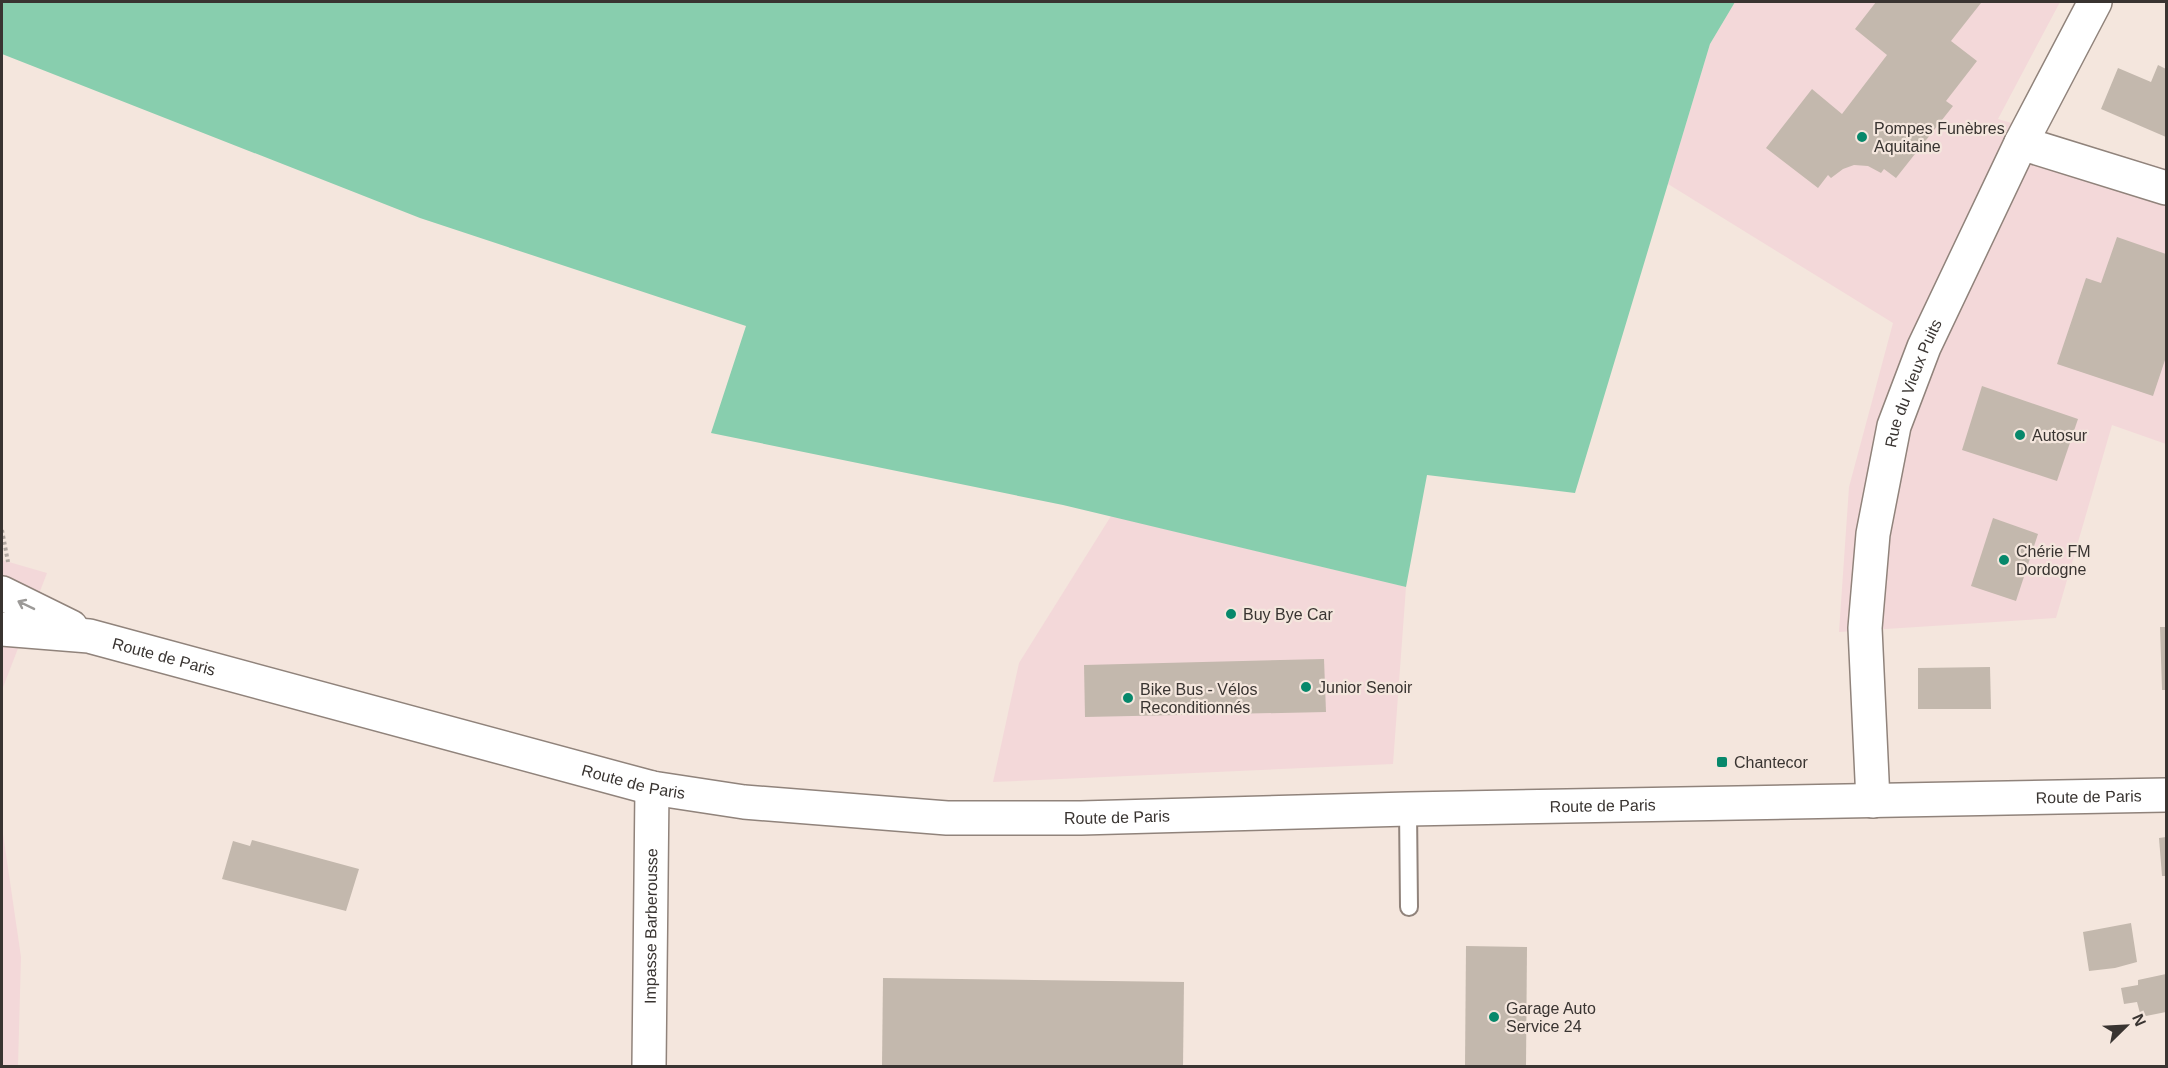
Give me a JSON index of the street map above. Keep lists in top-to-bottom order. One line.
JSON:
{"streets":{"main road":["Rue du Vieux Puits","Route de Paris","Impasse Barberousse"]},"crossings":[["Rue du Vieux Puits","Route de Paris"],["Route de Paris","Impasse Barberousse"]],"places":{"other":["Pompes Funèbres Aquitaine","Autosur","Chérie FM Dordogne","Buy Bye Car","Junior Senoir","Bike Bus - Vélos Reconditionnés","Garage Auto Service 24"],"transit":["Chantecor"]},"north":"top right"}
